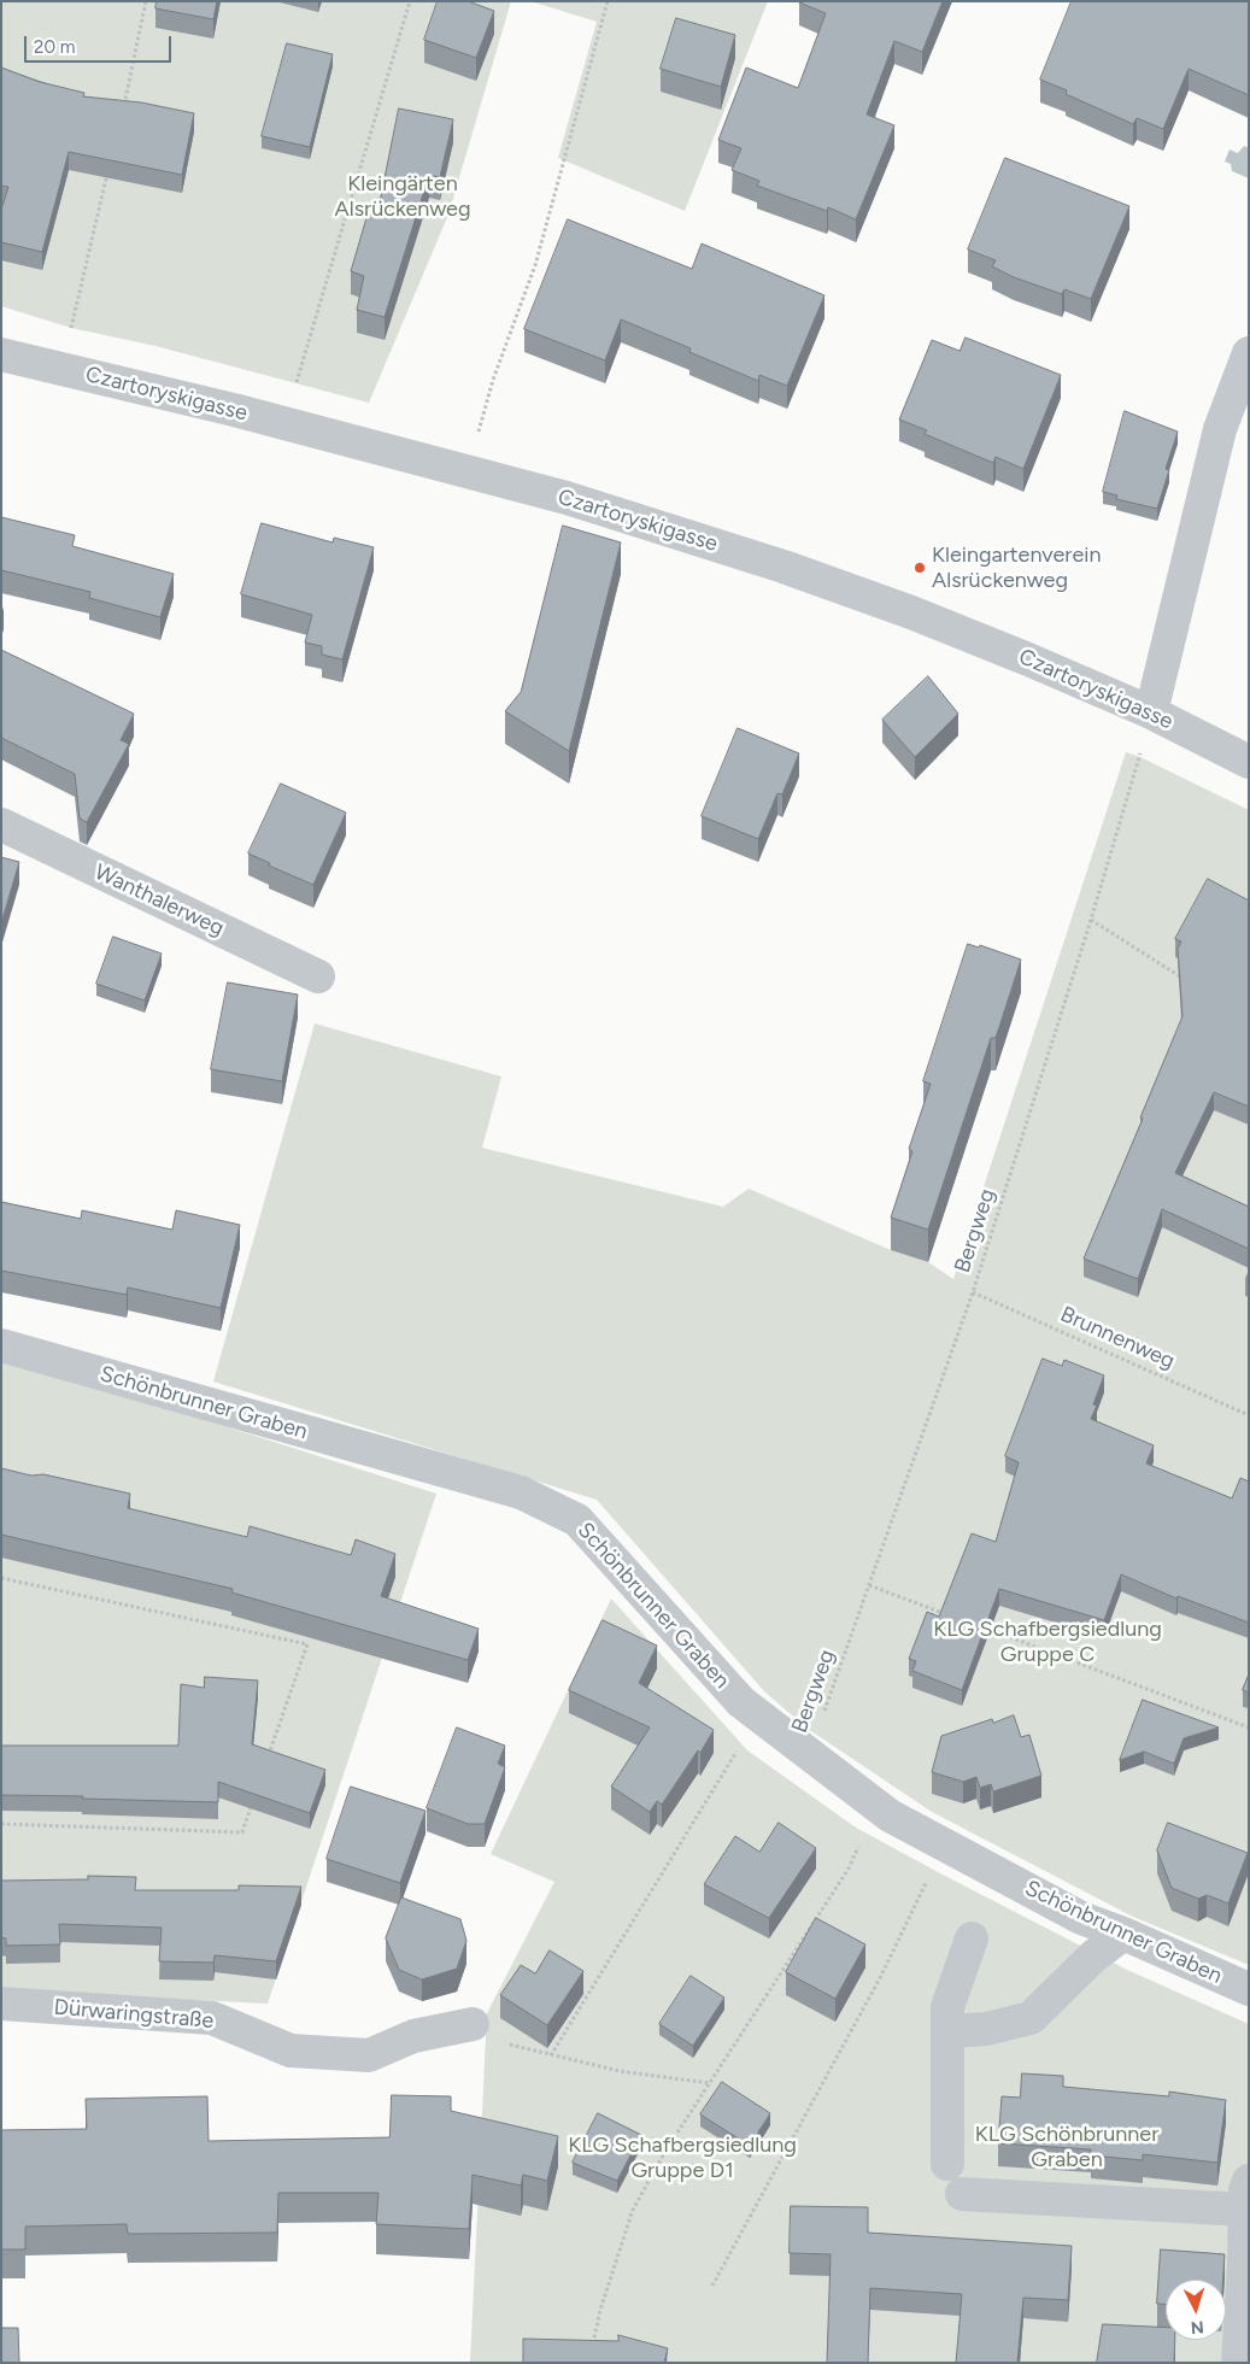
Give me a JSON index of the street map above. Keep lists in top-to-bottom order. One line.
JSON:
{"streets":{"street":["Czartoryskigasse","Wanthalerweg","Schönbrunner Graben","Dürwaringstraße"],"path":["Bergweg","Brunnenweg"]},"crossings":[["Czartoryskigasse","Bergweg"],["Bergweg","Brunnenweg"],["Bergweg","Schönbrunner Graben"]],"parks":["Kleingärten Alsrückenweg","KLG Schafbergsiedlung Gruppe C","KLG Schönbrunner Graben","KLG Schafbergsiedlung Gruppe D1"],"places":["Kleingartenverein Alsrückenweg"],"scale_bar":"20 m","north":"bottom"}
